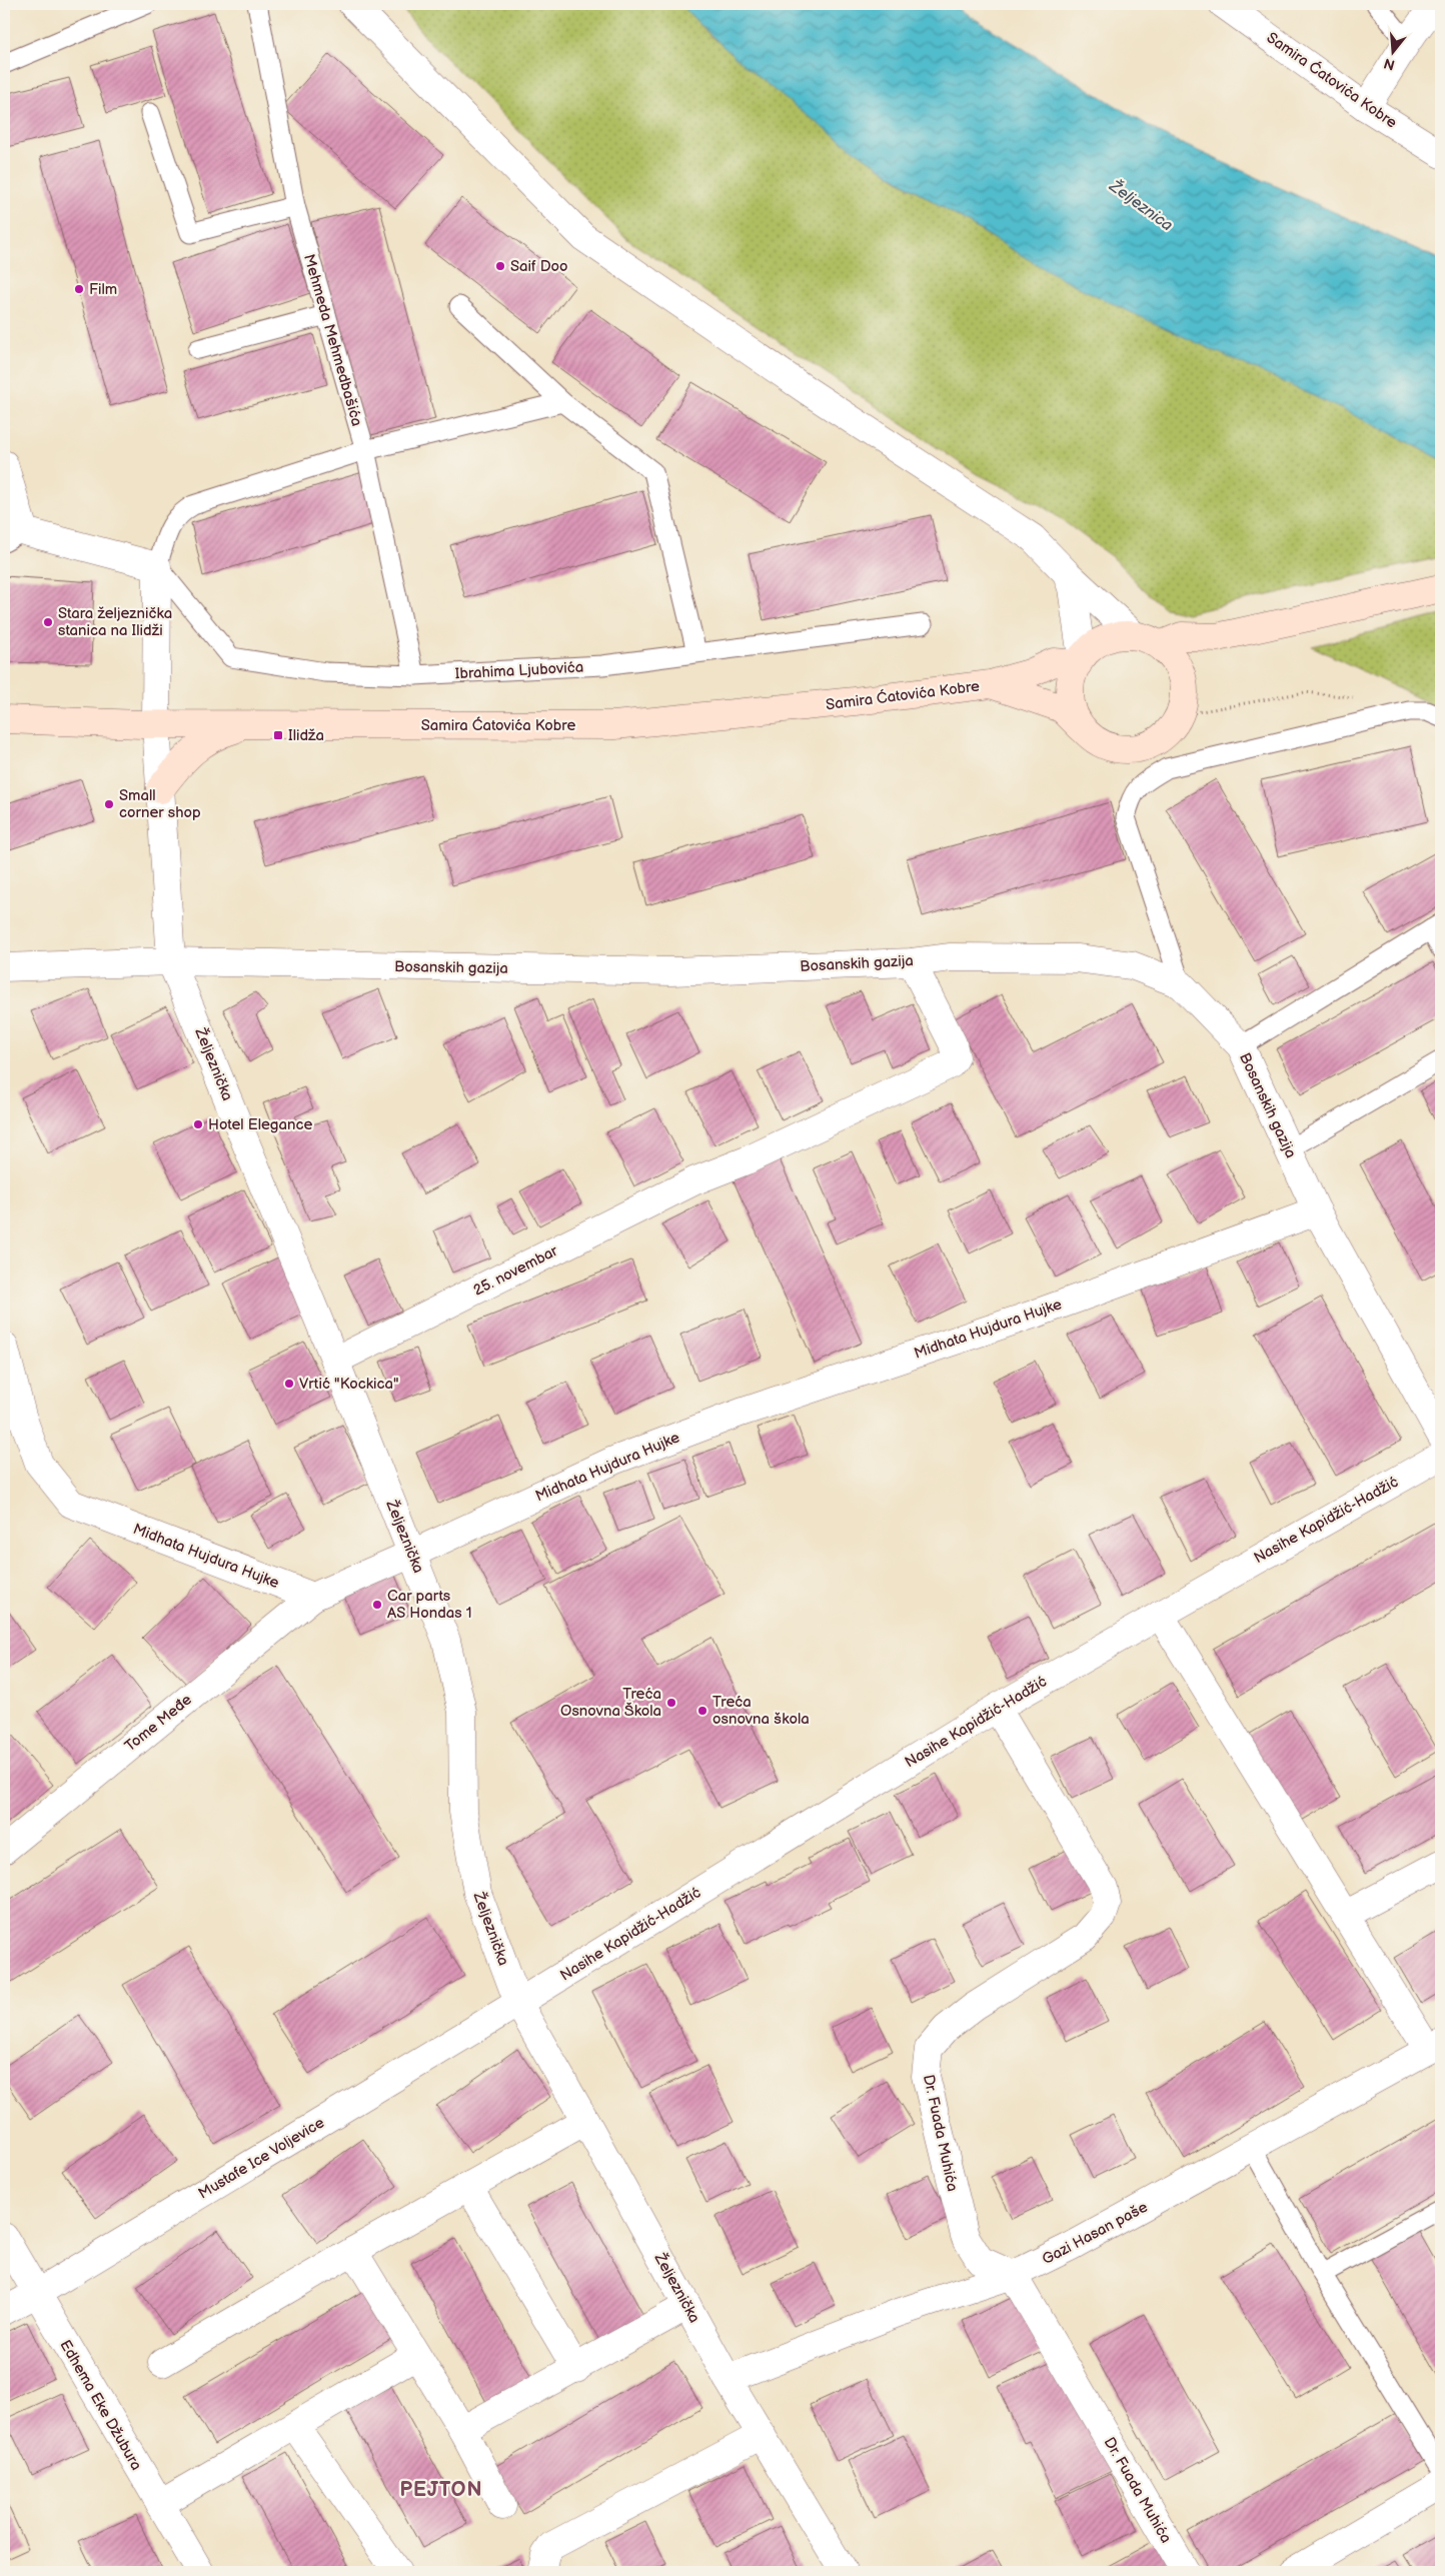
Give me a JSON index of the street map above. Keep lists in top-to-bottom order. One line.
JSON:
{"streets":{"main road":["Samira Ćatovića Kobre"],"street":["Bosanskih gazija","Željeznička","25. novembar","Midhata Hujdura Hujke","Nasihe Kapidžić-Hadžić","Tome Međe","Dr. Fuada Muhića","Mustafe Ice Voljevice","Gazi Hasan paše","Edhema Eke Džubura"],"lane":["Mehmeda Mehmedbašića","Ibrahima Ljubovića"]},"crossings":[["Samira Ćatovića Kobre","Željeznička"],["Mehmeda Mehmedbašića","Ibrahima Ljubovića"],["Ibrahima Ljubovića","Željeznička"],["Bosanskih gazija","Željeznička"],["Bosanskih gazija","25. novembar"],["Bosanskih gazija","Midhata Hujdura Hujke"],["Željeznička","25. novembar"],["Željeznička","Midhata Hujdura Hujke"],["Željeznička","Nasihe Kapidžić-Hadžić"],["Željeznička","Mustafe Ice Voljevice"],["Željeznička","Gazi Hasan paše"],["Midhata Hujdura Hujke","Tome Međe"],["Nasihe Kapidžić-Hadžić","Dr. Fuada Muhića"],["Nasihe Kapidžić-Hadžić","Mustafe Ice Voljevice"],["Dr. Fuada Muhića","Gazi Hasan paše"],["Mustafe Ice Voljevice","Edhema Eke Džubura"]],"districts":["PEJTON"],"water":["Željeznica"],"places":{"other":["Saif Doo","Film","Stara željeznička stanica na Ilidži","Small corner shop","Hotel Elegance","Vrtić \"Kockica\"","Car parts AS Hondas 1","Treća Osnovna Škola","Treća osnovna škola"],"transit":["Ilidža"]},"north":"bottom"}
